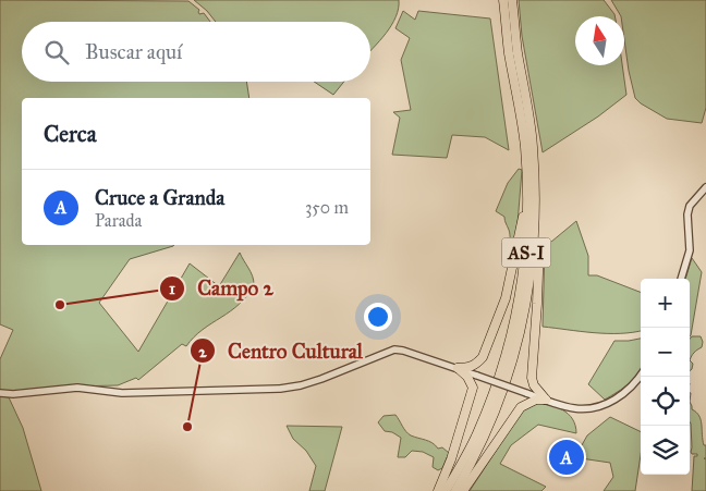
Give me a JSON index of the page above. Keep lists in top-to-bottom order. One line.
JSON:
{"streets":{"highway":["AS-I"]},"places":["Campo 2","Centro Cultural"],"north":"top","page":{"search":"Buscar aquí","heading":"Cerca","list":[{"mark":"A","name":"Cruce a Granda","note":"Parada","value":"350 m"}],"map_buttons":["+","−"],"pins":"A"}}
